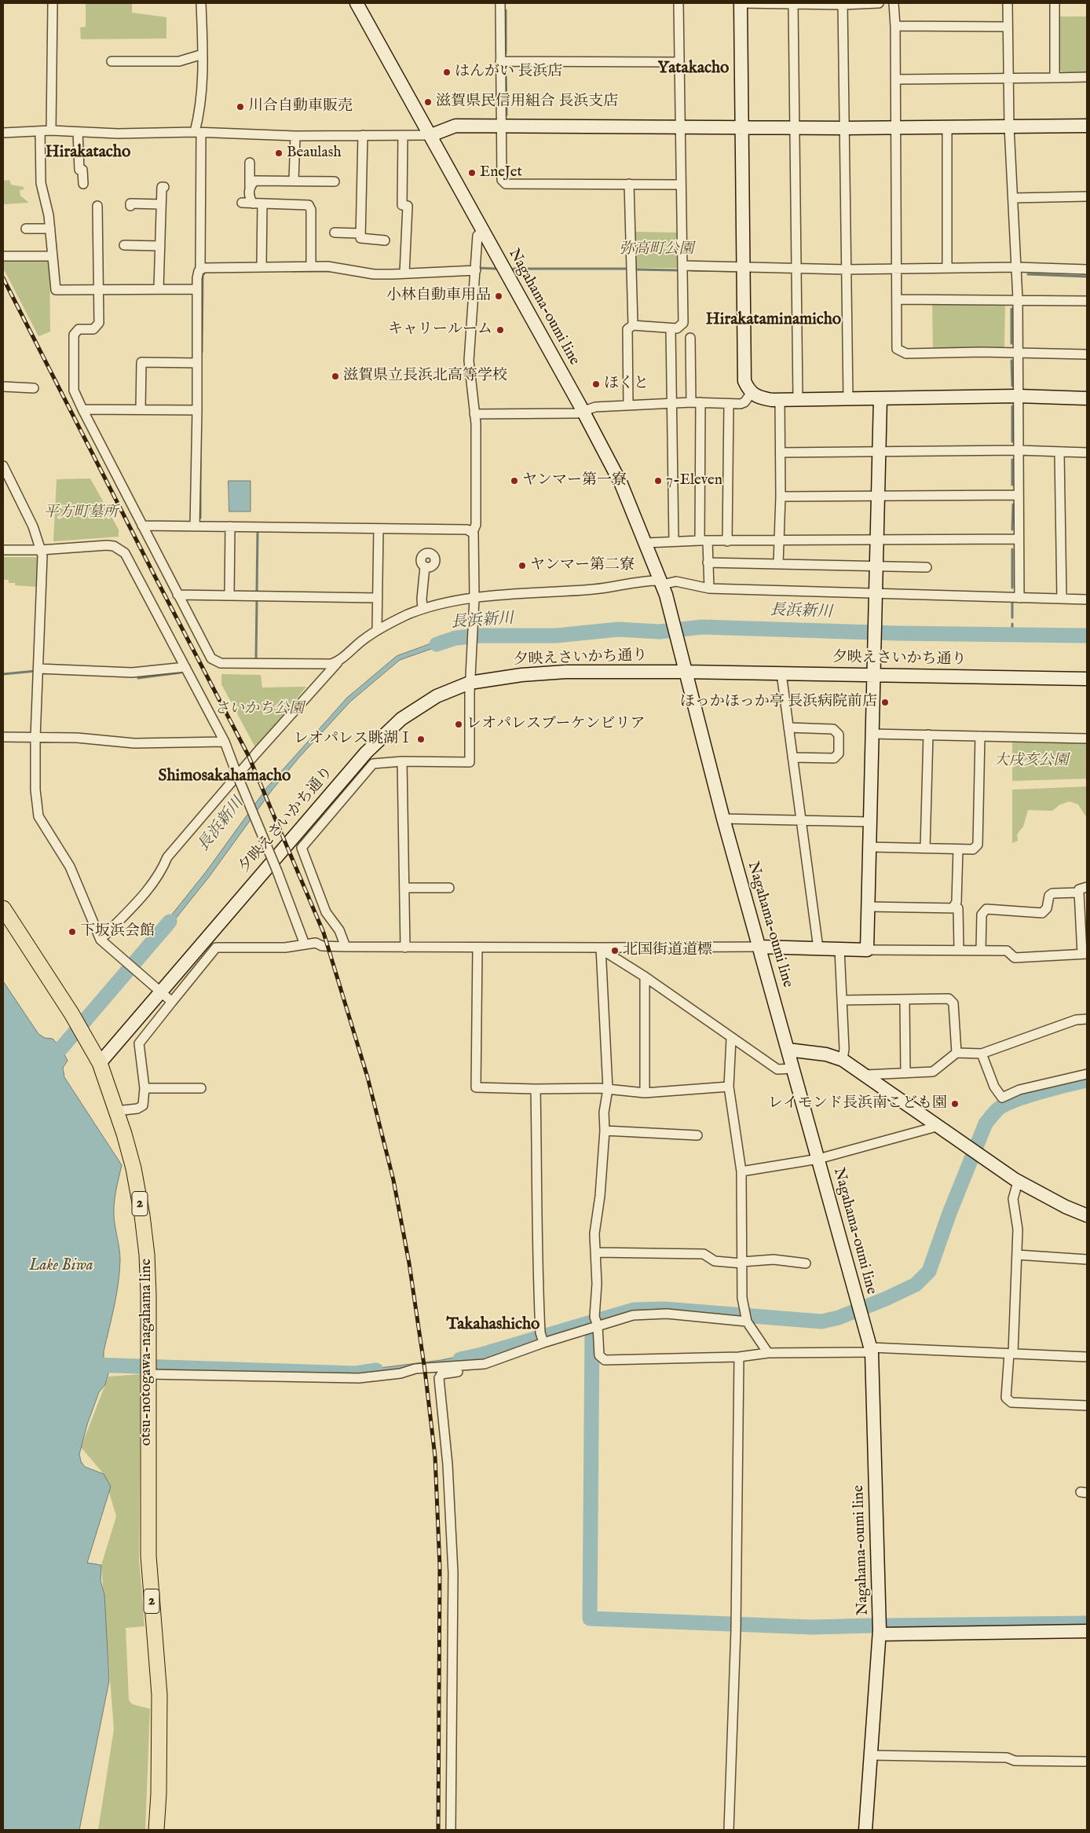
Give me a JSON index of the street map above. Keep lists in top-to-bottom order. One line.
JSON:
{"streets":{"main road":["2","otsu-notogawa-nagahama line"],"street":["Nagahama-oumi line","夕映えさいかち通り"]},"crossings":[["Nagahama-oumi line","夕映えさいかち通り"],["夕映えさいかち通り","otsu-notogawa-nagahama line"]],"districts":["Yatakacho","Hirakatacho","Hirakataminamicho","Shimosakahamacho","Takahashicho"],"water":["長浜新川","Lake Biwa"],"parks":["弥高町公園","平方町墓所","さいかち公園","大戌亥公園"],"places":["はんがい 長浜店","滋賀県民信用組合 長浜支店","川合自動車販売","Beaulash","EneJet","小林自動車用品","キャリールーム","滋賀県立長浜北高等学校","ほくと","ヤンマー第一寮","7-Eleven","ヤンマー第二寮","ほっかほっか亭 長浜病院前店","レオパレスブーケンビリア","レオパレス眺湖Ⅰ","下坂浜会館","北国街道道標","レイモンド長浜南こども園"]}
